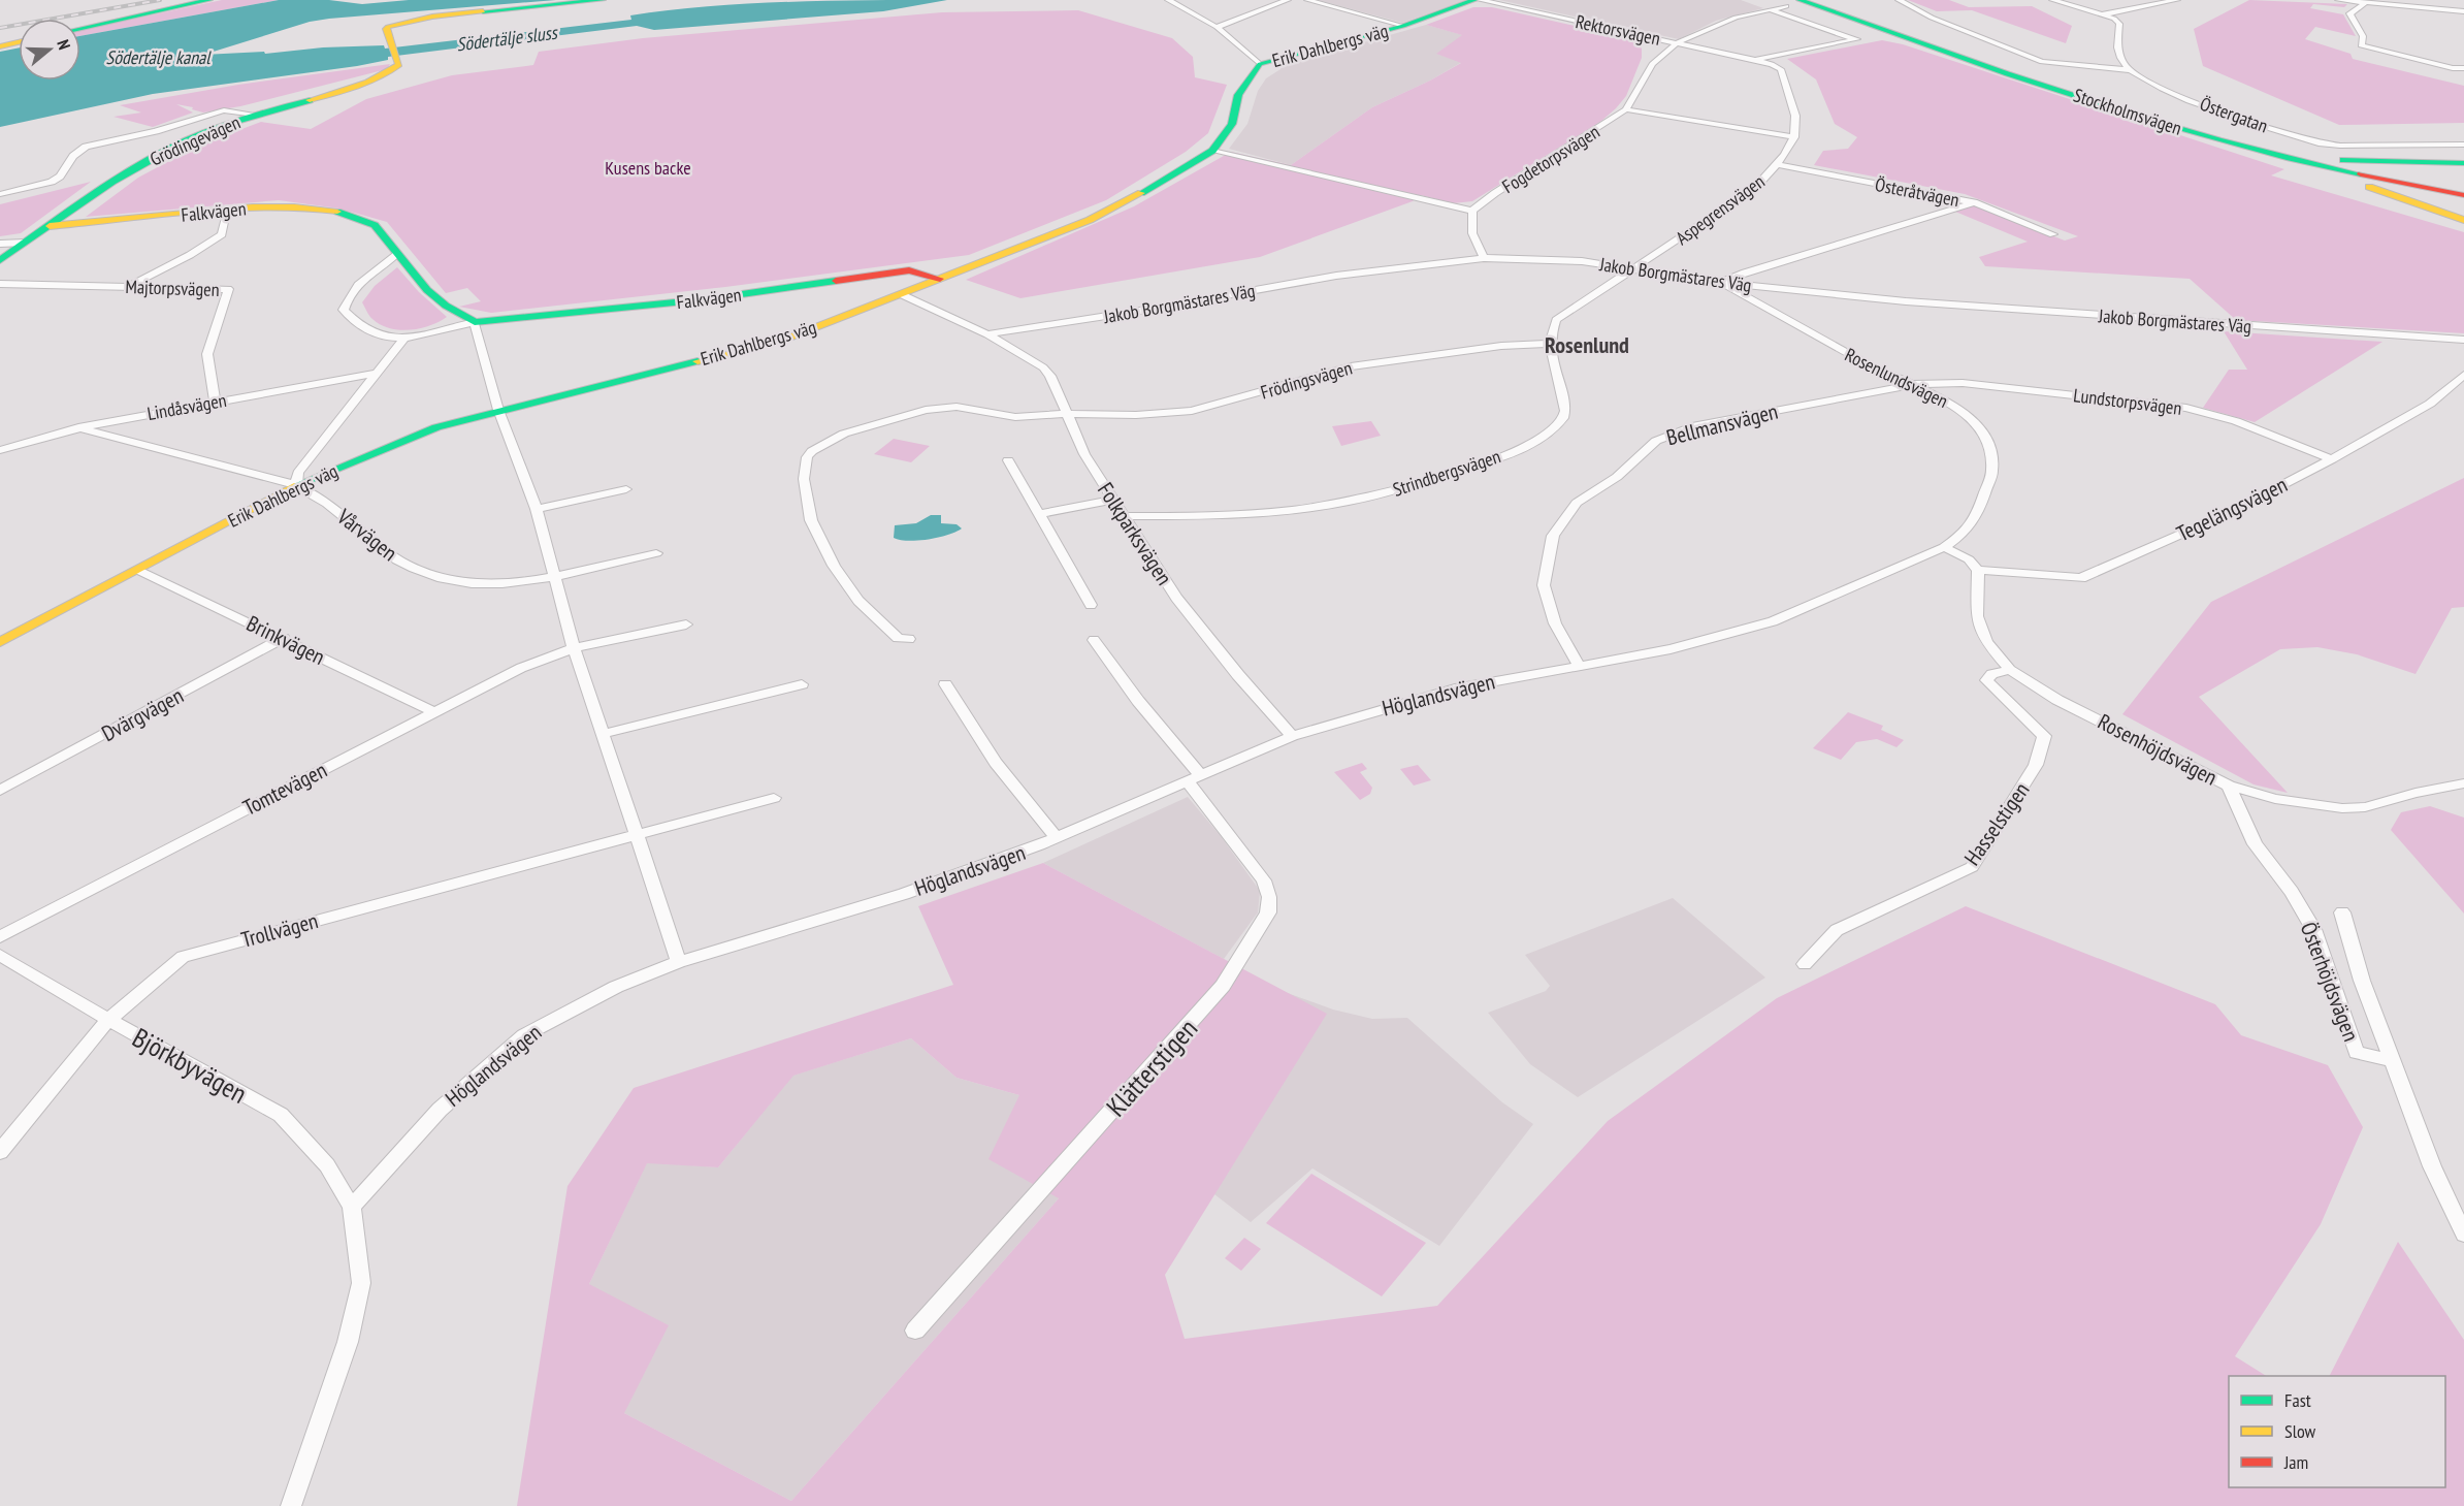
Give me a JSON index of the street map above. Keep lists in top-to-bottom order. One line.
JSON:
{"streets":{"street":["Rektorsvägen","Erik Dahlbergs väg","Stockholmsvägen","Östergatan","Grödingevägen","Fogdetorpsvägen","Österåtvägen","Aspegrensvägen","Falkvägen","Jakob Borgmästares Väg","Majtorpsvägen","Rosenlundsvägen","Frödingsvägen","Lundstorpsvägen","Lindåsvägen","Bellmansvägen","Strindbergsvägen","Tegelängsvägen","Folkparksvägen","Vårvägen","Brinkvägen","Höglandsvägen","Dvärgvägen","Rosenhöjdsvägen","Tomtevägen","Hasselstigen","Trollvägen","Österhöjdsvägen","Björkbyvägen","Klätterstigen"]},"crossings":[["Rektorsvägen","Fogdetorpsvägen"],["Erik Dahlbergs väg","Falkvägen"],["Erik Dahlbergs väg","Vårvägen"],["Erik Dahlbergs väg","Brinkvägen"],["Stockholmsvägen","Fogdetorpsvägen"],["Grödingevägen","Falkvägen"],["Österåtvägen","Aspegrensvägen"],["Aspegrensvägen","Jakob Borgmästares Väg"],["Jakob Borgmästares Väg","Rosenlundsvägen"],["Jakob Borgmästares Väg","Folkparksvägen"],["Majtorpsvägen","Lindåsvägen"],["Rosenlundsvägen","Lundstorpsvägen"],["Rosenlundsvägen","Bellmansvägen"],["Rosenlundsvägen","Höglandsvägen"],["Frödingsvägen","Strindbergsvägen"],["Frödingsvägen","Folkparksvägen"],["Lundstorpsvägen","Bellmansvägen"],["Lundstorpsvägen","Tegelängsvägen"],["Lindåsvägen","Vårvägen"],["Bellmansvägen","Höglandsvägen"],["Strindbergsvägen","Folkparksvägen"],["Tegelängsvägen","Rosenhöjdsvägen"],["Folkparksvägen","Höglandsvägen"],["Brinkvägen","Dvärgvägen"],["Brinkvägen","Tomtevägen"],["Höglandsvägen","Björkbyvägen"],["Höglandsvägen","Klätterstigen"],["Rosenhöjdsvägen","Hasselstigen"],["Rosenhöjdsvägen","Österhöjdsvägen"],["Trollvägen","Björkbyvägen"]],"districts":["Rosenlund"],"water":["Södertälje sluss","Södertälje kanal"],"parks":["Kusens backe"],"legend":["Fast","Slow","Jam"],"north":"right"}
